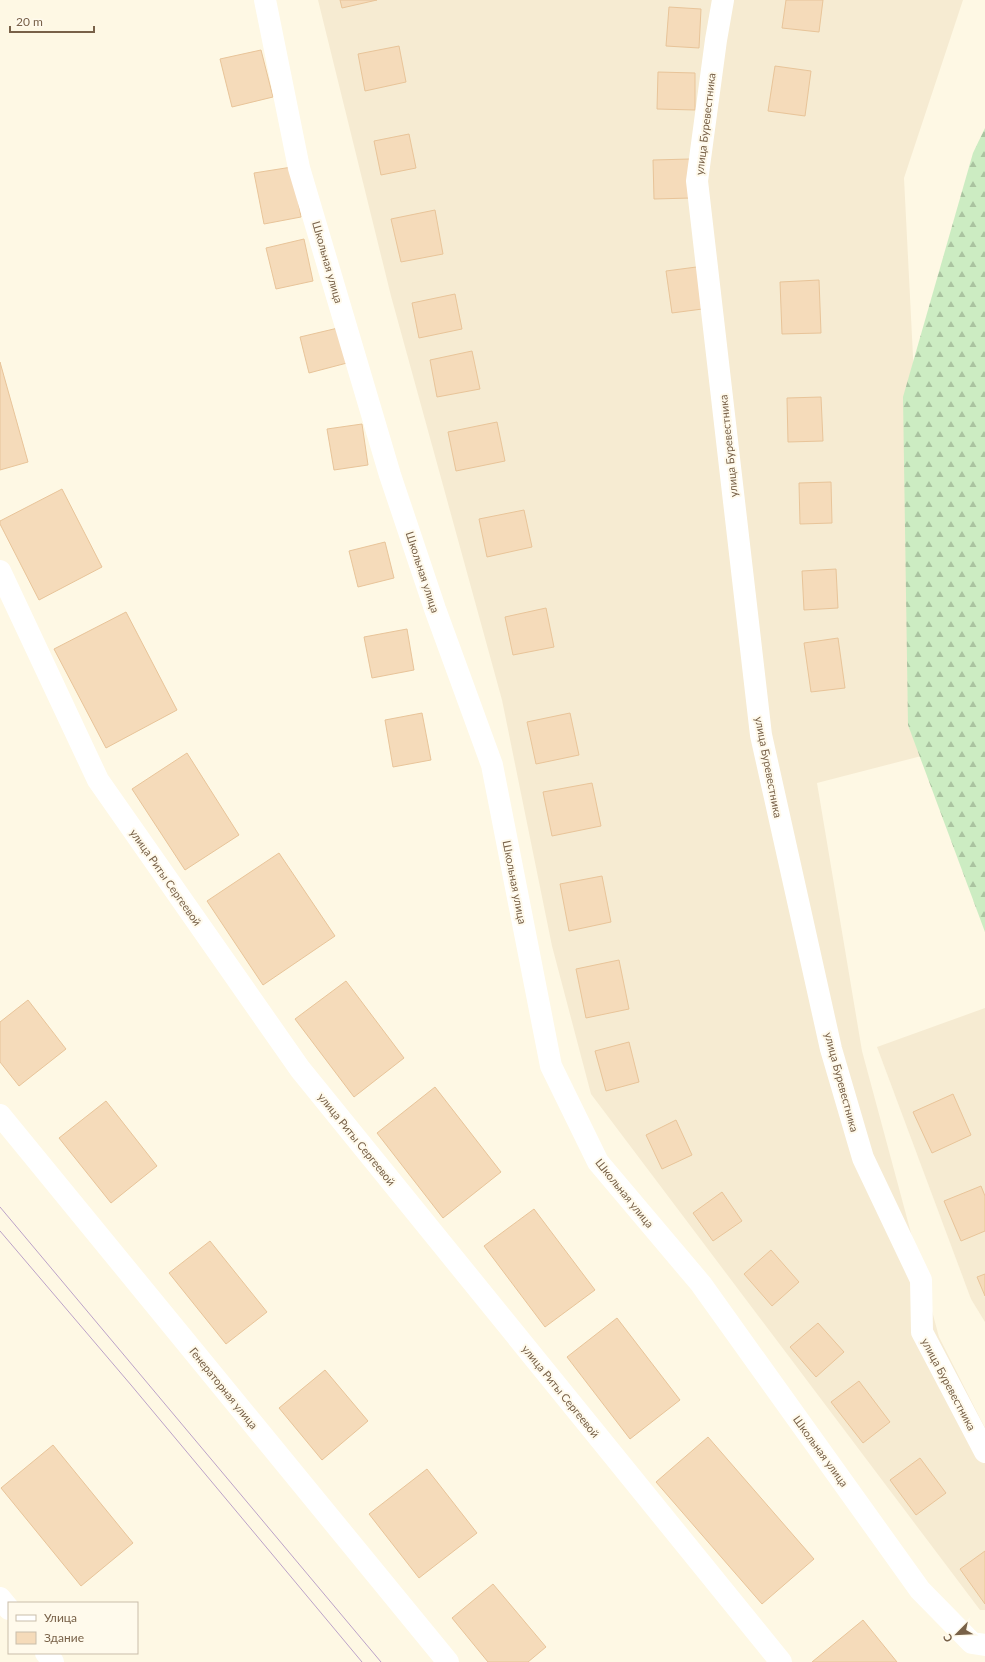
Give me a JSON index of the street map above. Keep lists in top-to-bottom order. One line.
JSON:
{"streets":{"street":["улица Буревестника","Школьная улица","улица Риты Сергеевой","Генераторная улица"]},"legend":["Улица","Здание"],"scale_bar":"20 m","north":"bottom left"}
